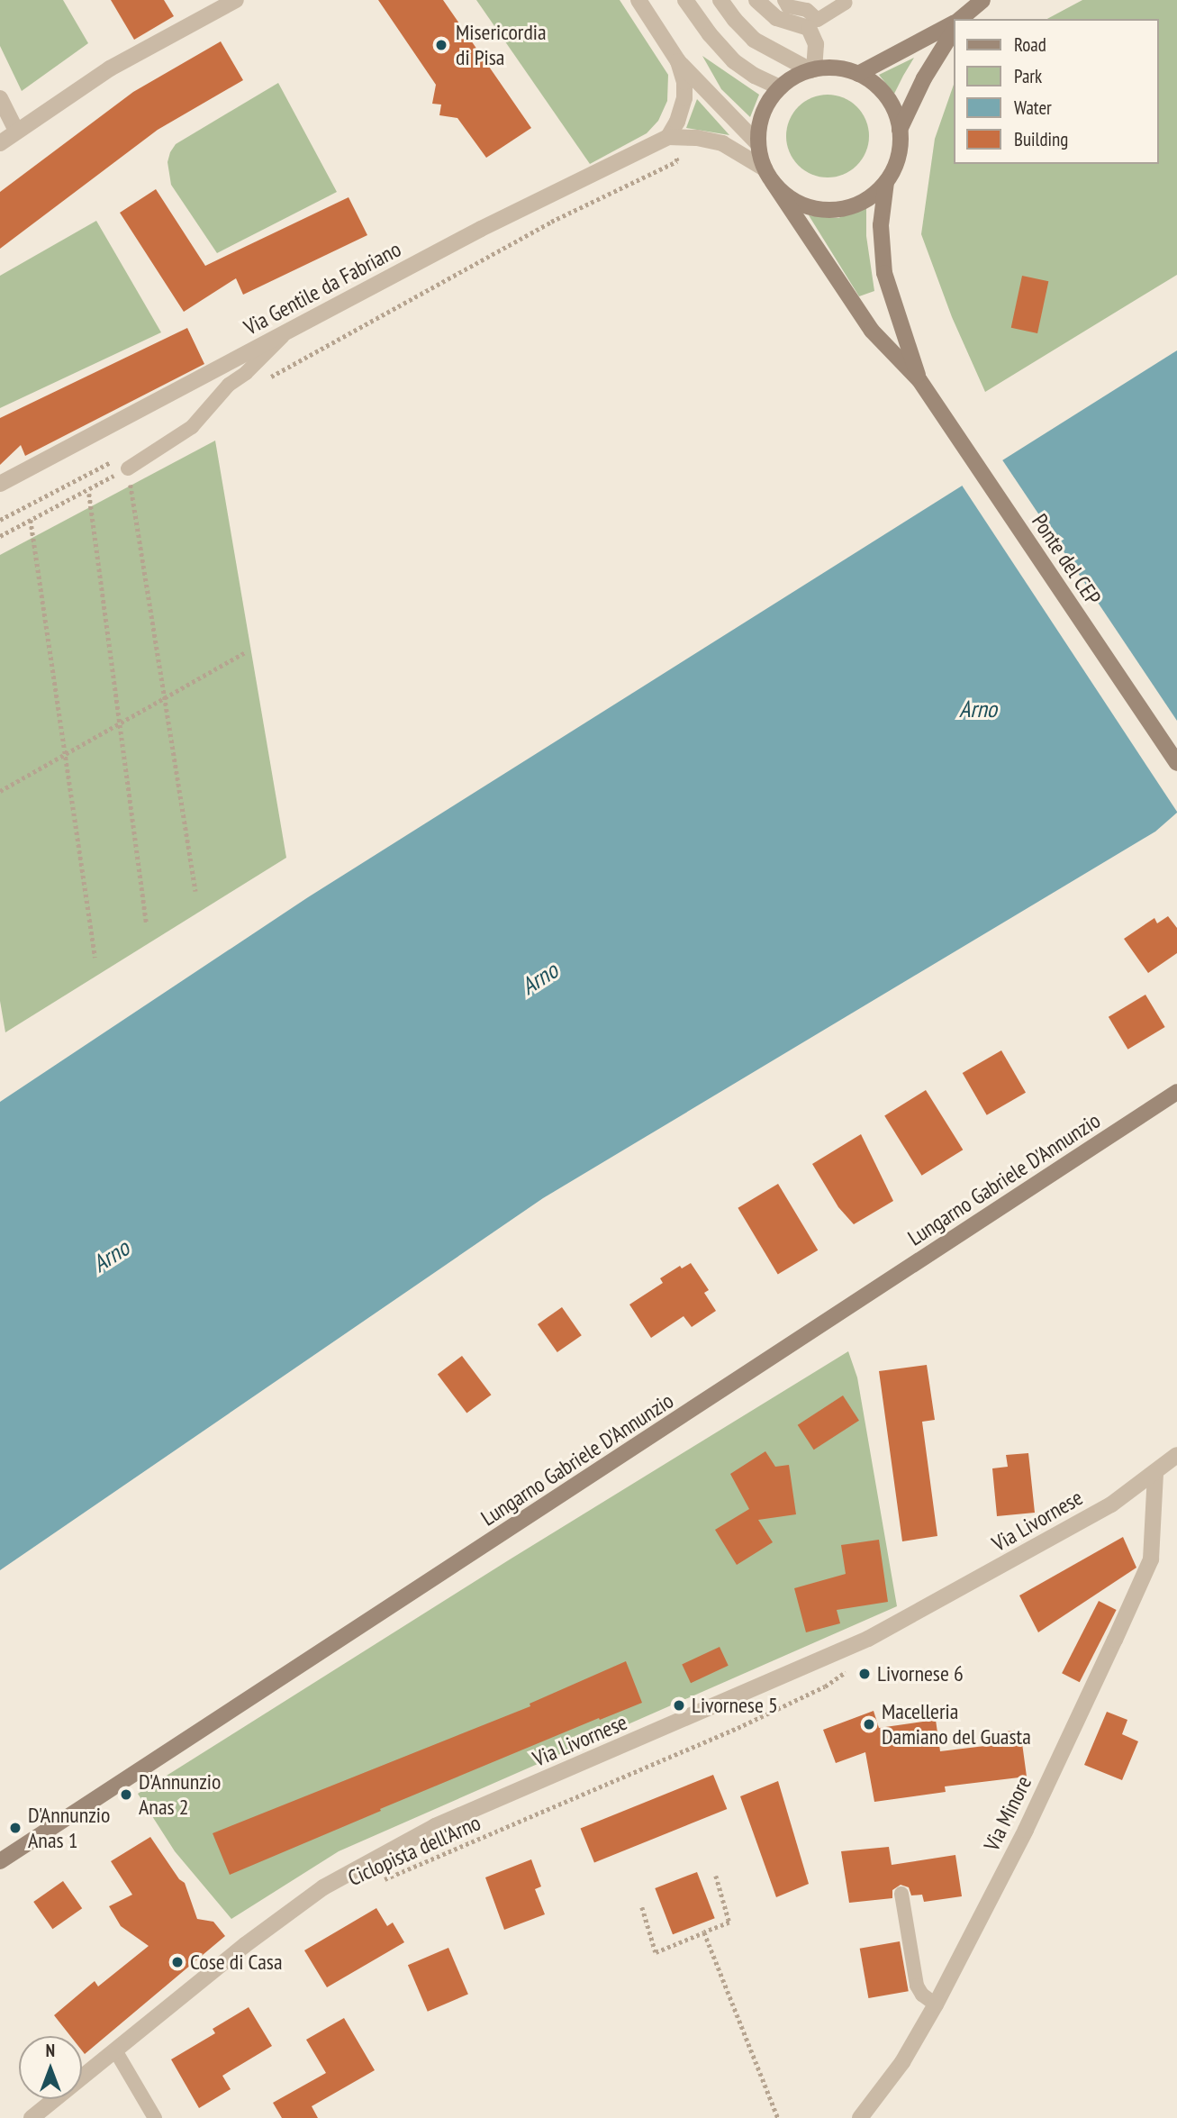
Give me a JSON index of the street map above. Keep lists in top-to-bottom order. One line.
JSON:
{"streets":{"main road":["Ponte del CEP","Lungarno Gabriele D'Annunzio"],"street":["Via Gentile da Fabriano","Via Livornese","Via Minore"],"path":["Ciclopista dell'Arno"]},"crossings":[["Via Gentile da Fabriano","Ponte del CEP"],["Via Livornese","Via Minore"]],"water":["Arno"],"places":["Misericordia di Pisa","Livornese 6","Livornese 5","Macelleria Damiano del Guasta","D'Annunzio Anas 2","D'Annunzio Anas 1","Cose di Casa"],"legend":["Road","Park","Water","Building"],"north":"top"}
